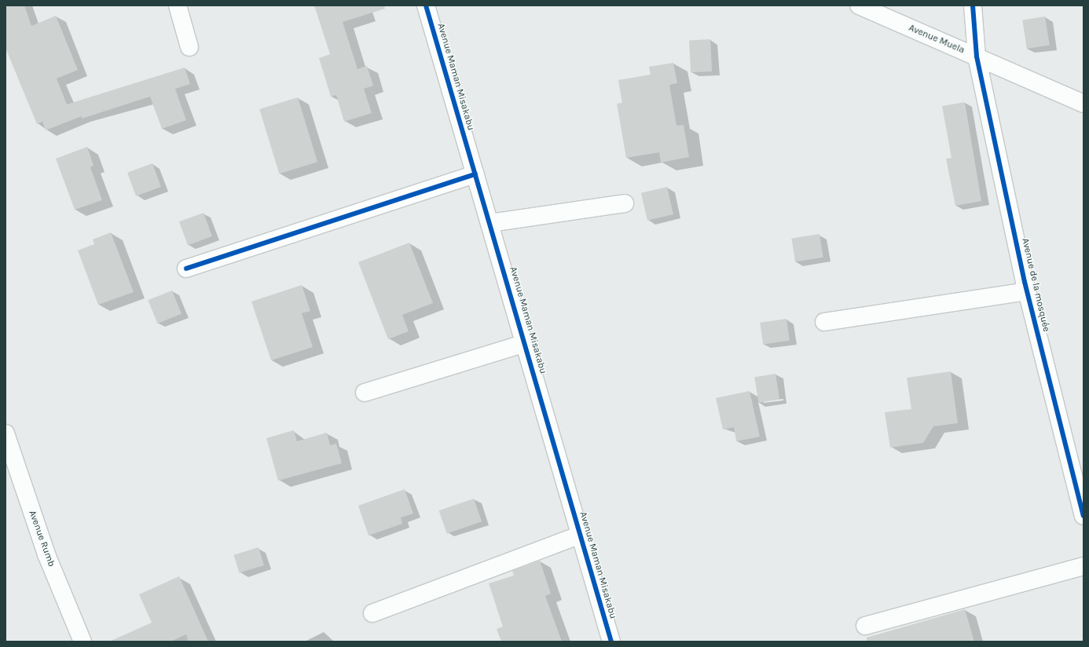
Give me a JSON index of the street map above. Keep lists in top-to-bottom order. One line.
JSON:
{"streets":{"street":["Avenue Muela","Avenue Maman Misakabu","Avenue de la mosquée","Avenue Rumb"]},"crossings":[["Avenue Muela","Avenue de la mosquée"]]}
